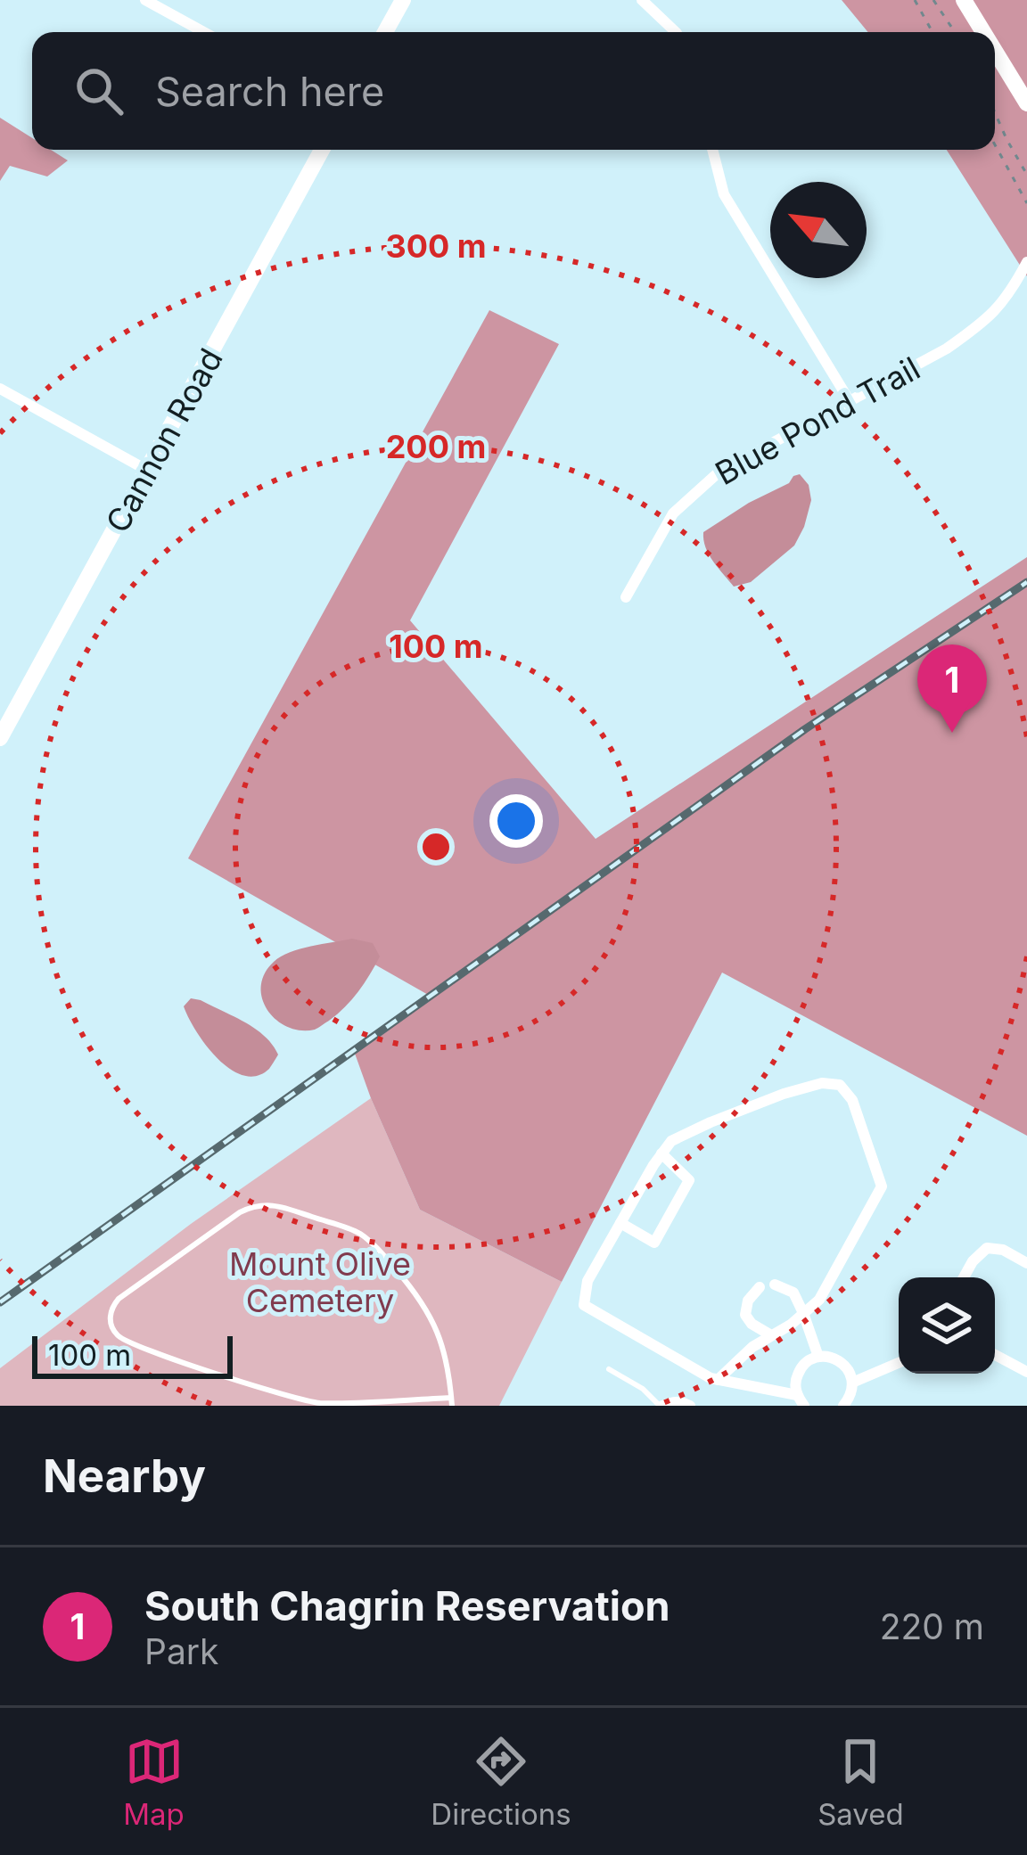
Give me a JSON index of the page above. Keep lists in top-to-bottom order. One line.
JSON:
{"streets":{"main road":["Cannon Road"],"street":["Blue Pond Trail"]},"parks":["Mount Olive Cemetery"],"scale_bar":"100 m","north":"top left","page":{"search":"Search here","pins":"1","scale":"100 m","heading":"Nearby","list":[{"mark":"1","name":"South Chagrin Reservation","note":"Park","value":"220 m"}],"nav":["Map","Directions","Saved"]},"rings":["300 m","200 m","100 m"]}
